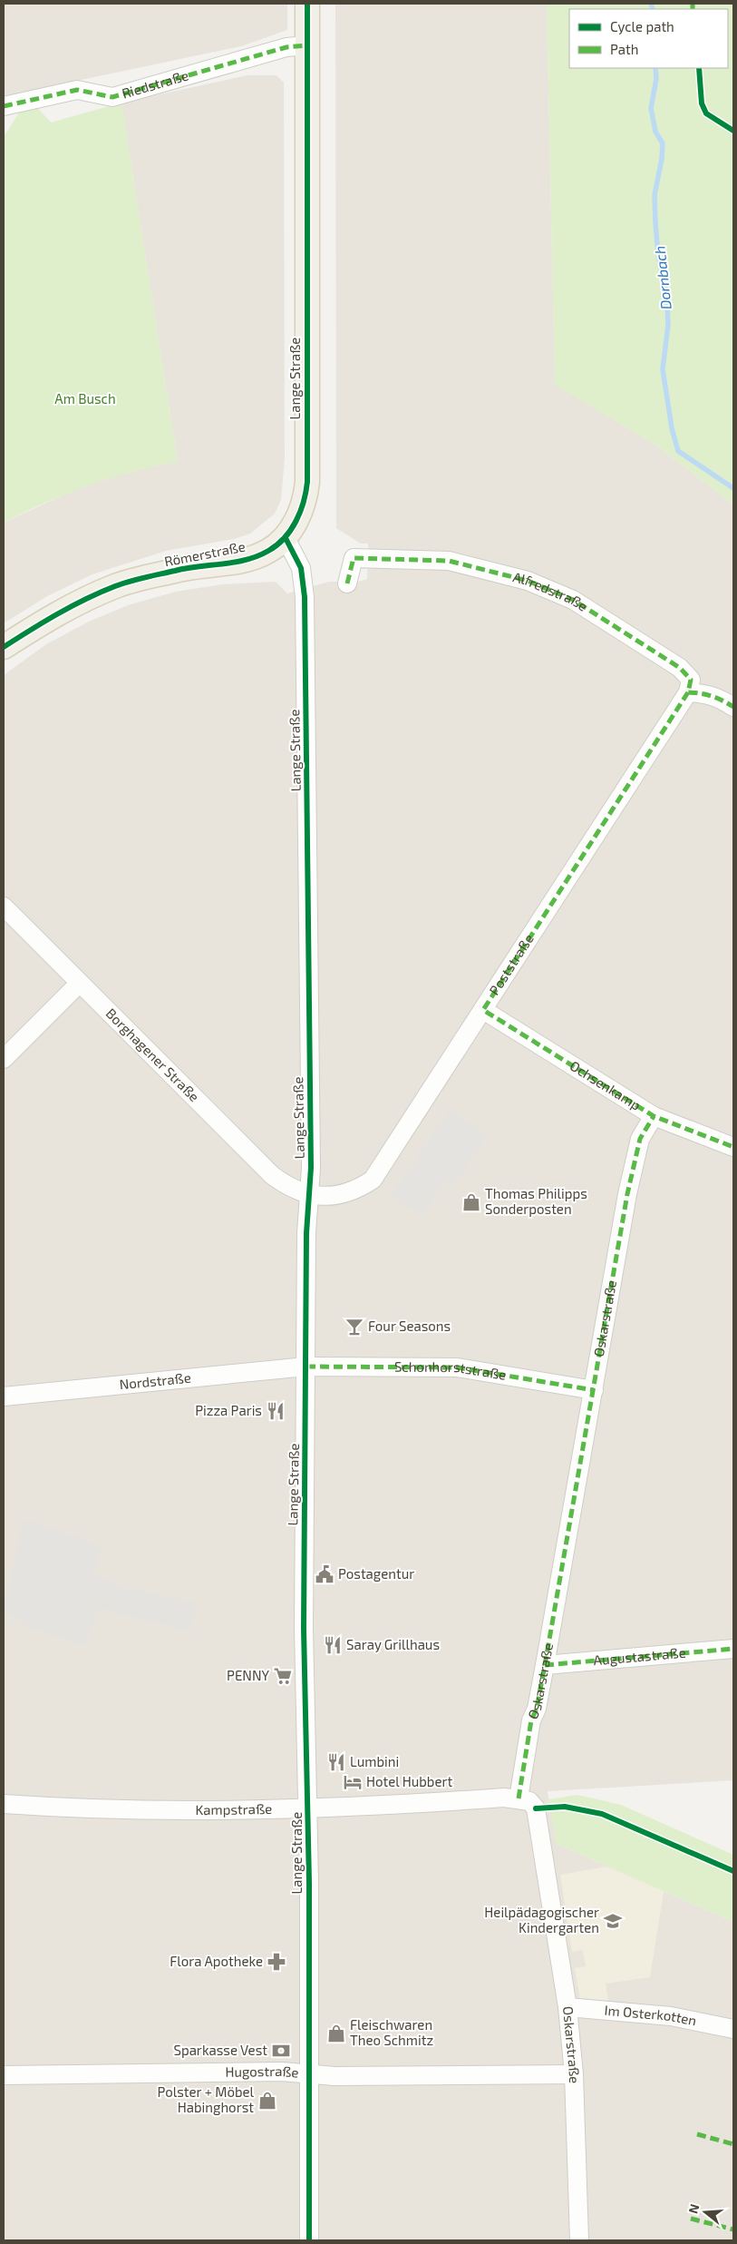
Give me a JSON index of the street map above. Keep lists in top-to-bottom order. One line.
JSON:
{"streets":{"main road":["Lange Straße","Römerstraße"],"street":["Riedstraße","Alfredstraße","Poststraße","Borghagener Straße","Ochsenkamp","Oskarstraße","Schonhorststraße","Nordstraße","Augustastraße","Kampstraße","Im Osterkotten","Hugostraße"]},"crossings":[["Riedstraße","Lange Straße"],["Lange Straße","Römerstraße"],["Lange Straße","Poststraße"],["Lange Straße","Borghagener Straße"],["Lange Straße","Schonhorststraße"],["Lange Straße","Nordstraße"],["Lange Straße","Kampstraße"],["Lange Straße","Hugostraße"],["Alfredstraße","Poststraße"],["Poststraße","Borghagener Straße"],["Poststraße","Ochsenkamp"],["Ochsenkamp","Oskarstraße"],["Oskarstraße","Schonhorststraße"],["Oskarstraße","Augustastraße"],["Oskarstraße","Kampstraße"],["Oskarstraße","Im Osterkotten"],["Oskarstraße","Hugostraße"],["Schonhorststraße","Nordstraße"]],"water":["Dornbach"],"parks":["Am Busch"],"places":{"shop":["Thomas Philipps Sonderposten","Fleischwaren Theo Schmitz","Polster + Möbel Habinghorst"],"bar":["Four Seasons"],"restaurant":["Pizza Paris","Saray Grillhaus","Lumbini"],"public building":["Postagentur"],"supermarket":["PENNY"],"hotel":["Hotel Hubbert"],"school or university":["Heilpädagogischer Kindergarten"],"pharmacy":["Flora Apotheke"],"bank":["Sparkasse Vest"]},"legend":["Cycle path","Path"],"north":"left"}
